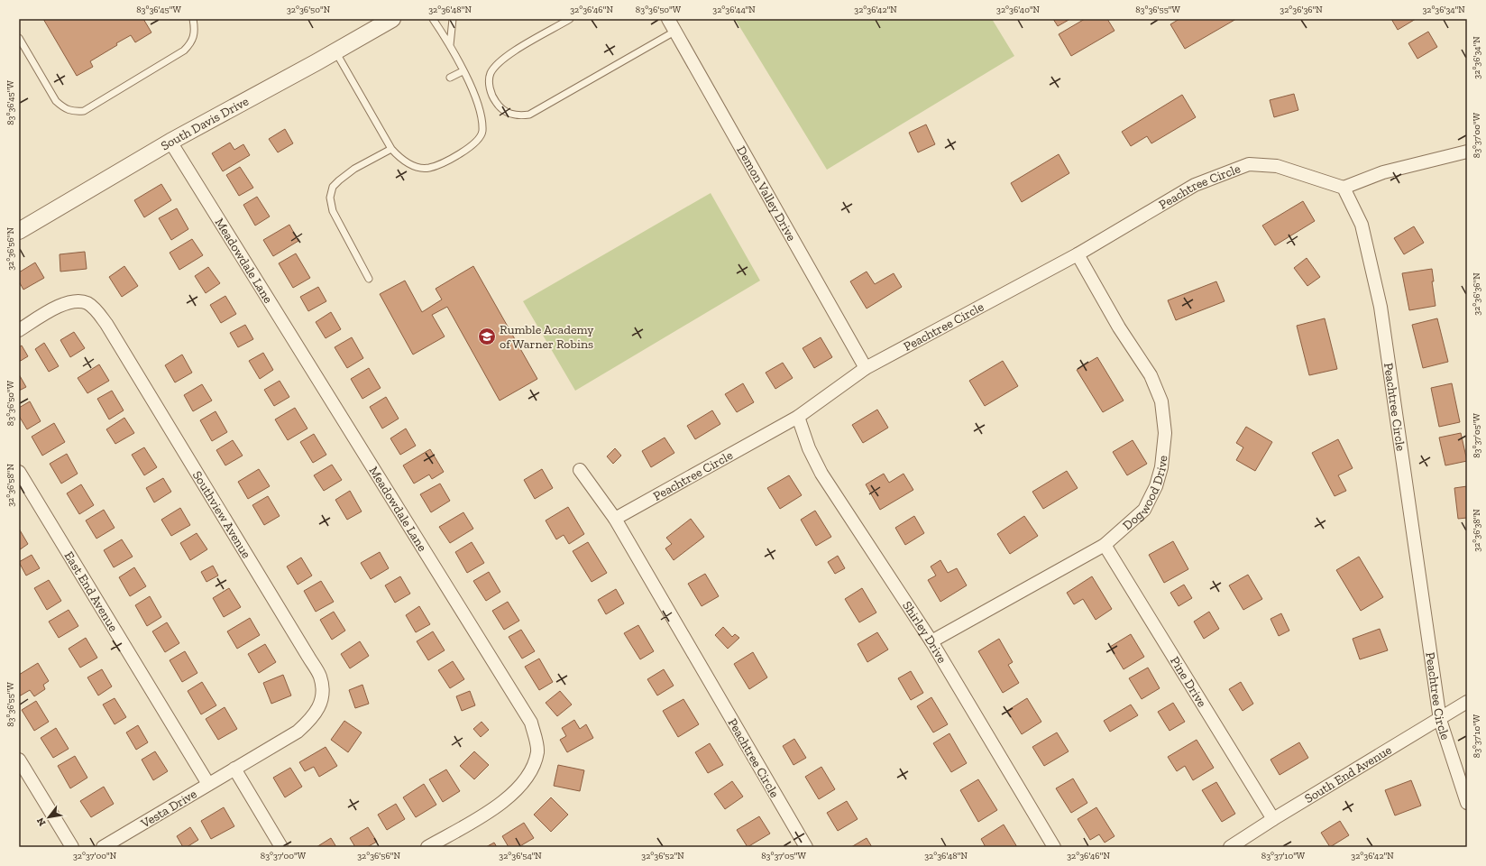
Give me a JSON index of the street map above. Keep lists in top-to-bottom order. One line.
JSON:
{"streets":{"street":["South Davis Drive","Peachtree Circle","Demon Valley Drive","Meadowdale Lane","Dogwood Drive","Southview Avenue","East End Avenue","Shirley Drive","Pine Drive","South End Avenue","Vesta Drive"]},"crossings":[["South Davis Drive","Meadowdale Lane"],["Peachtree Circle","Demon Valley Drive"],["Peachtree Circle","Dogwood Drive"],["Peachtree Circle","Shirley Drive"],["Peachtree Circle","South End Avenue"],["Dogwood Drive","Shirley Drive"],["Dogwood Drive","Pine Drive"],["Southview Avenue","Vesta Drive"],["East End Avenue","Vesta Drive"],["Pine Drive","South End Avenue"]],"places":{"school or university":["Rumble Academy of Warner Robins"]},"north":"bottom left","coordinates":["83°36'45\"W","32°36'50\"N","32°36'48\"N","32°36'46\"N","83°36'50\"W","32°36'44\"N","32°36'42\"N","32°36'40\"N","83°36'55\"W","32°36'36\"N","32°36'34\"N","83°37'00\"W","32°36'56\"N","83°37'05\"W","32°36'58\"N","32°36'38\"N","83°37'10\"W","32°37'00\"N","32°36'54\"N","32°36'52\"N"]}
